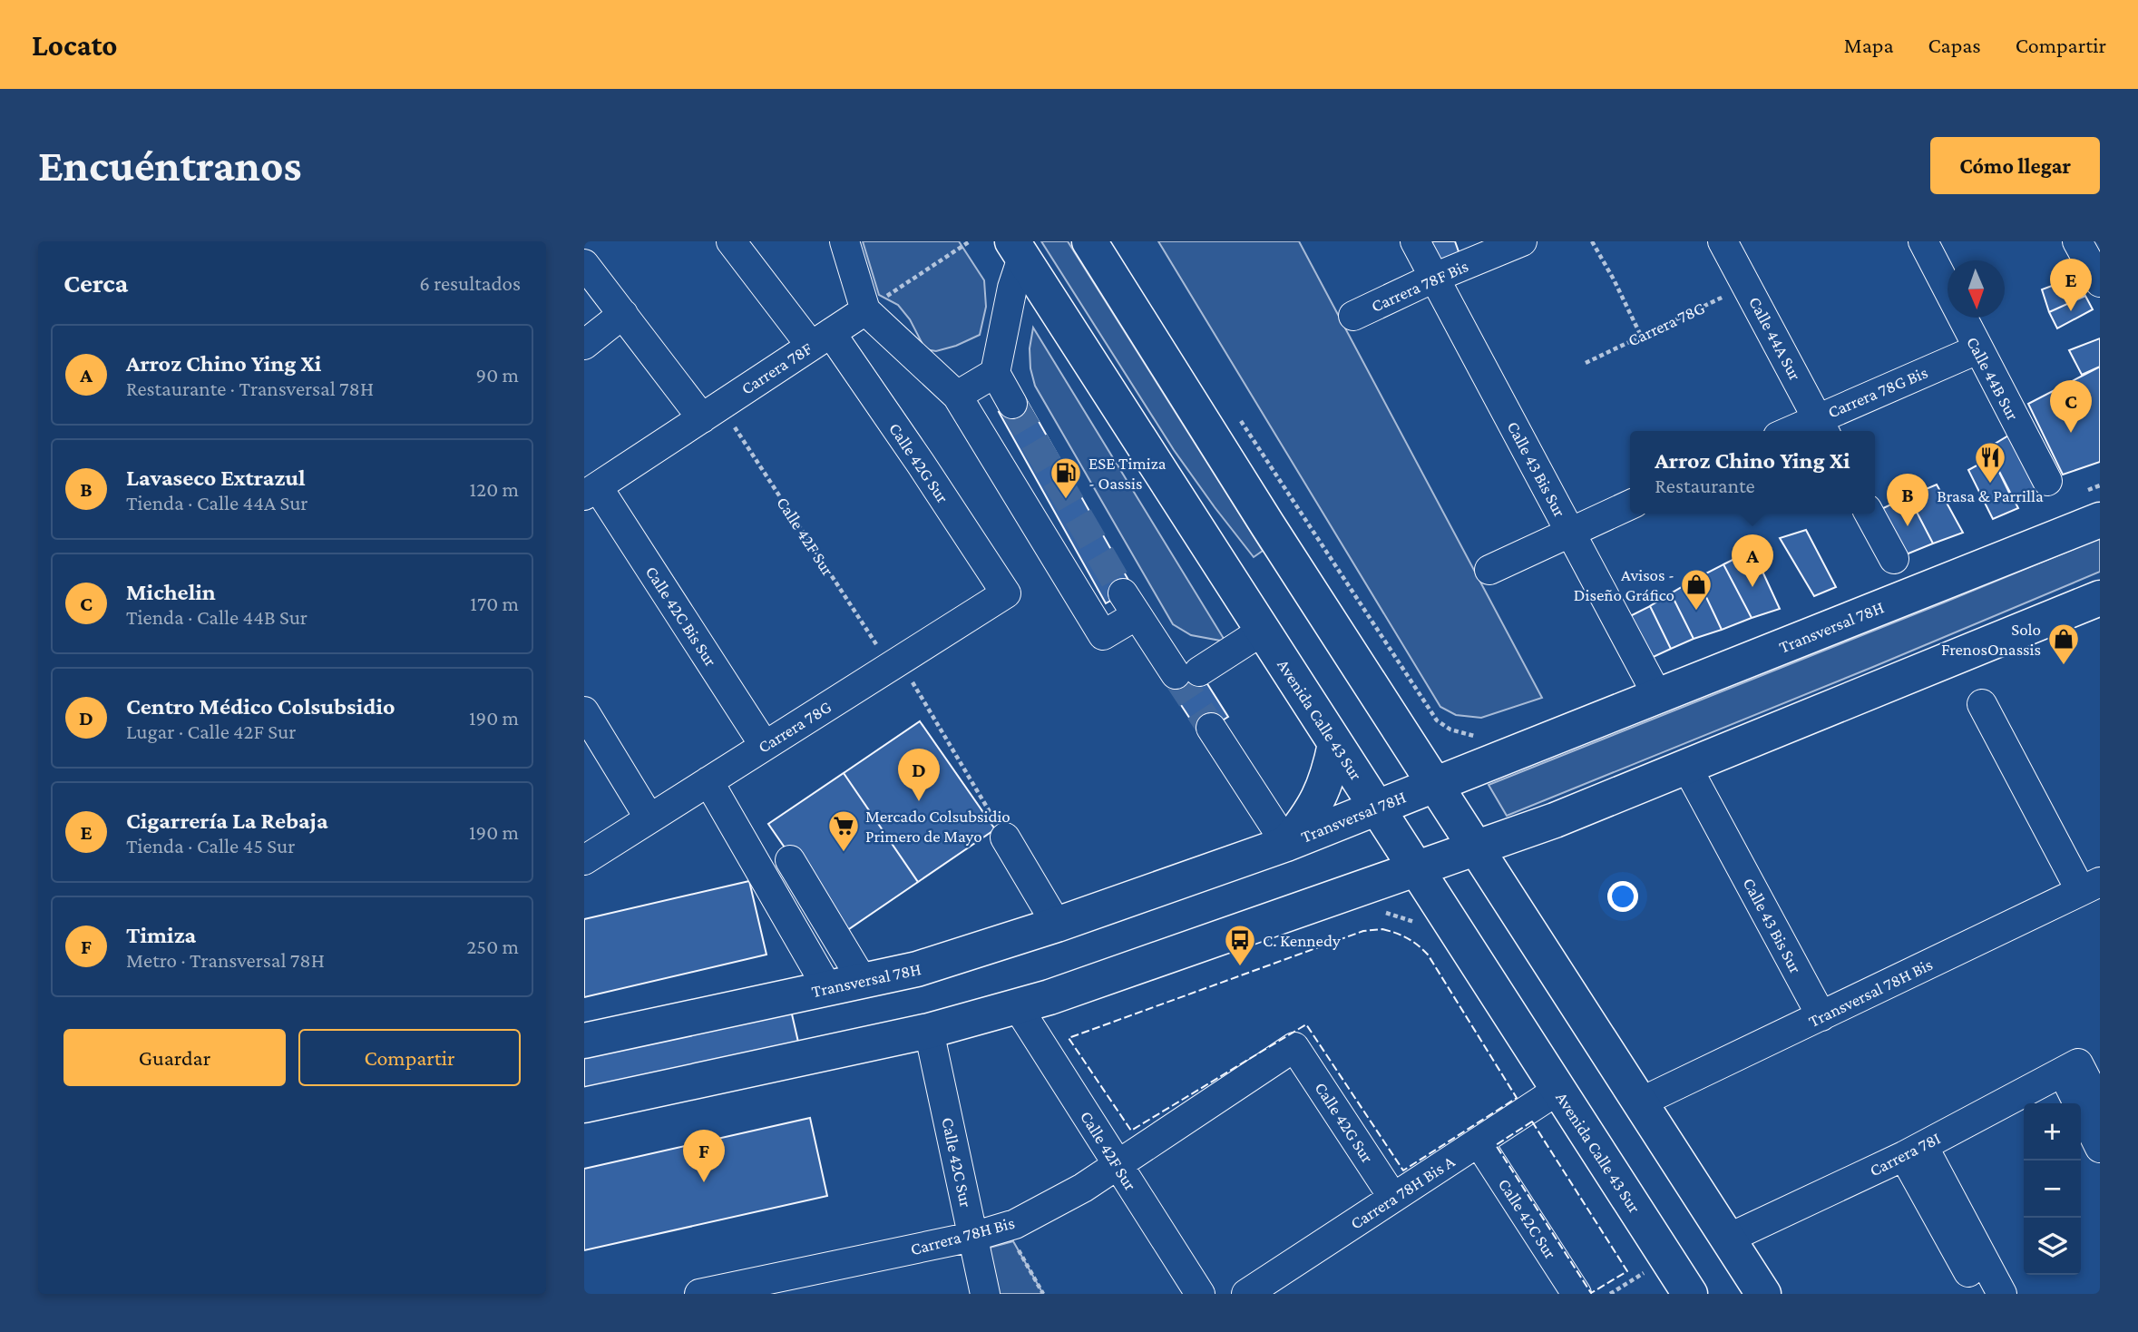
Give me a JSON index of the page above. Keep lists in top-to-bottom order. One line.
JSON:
{"streets":{"main road":["Transversal 78H","Avenida Calle 43 Sur"],"street":["Carrera 78F Bis","Carrera 78G","Calle 44A Sur","Carrera 78F","Calle 44B Sur","Carrera 78G Bis","Calle 42G Sur","Calle 43 Bis Sur","Calle 42F Sur","Calle 42C Bis Sur","Transversal 78H Bis","Carrera 78I","Calle 42C Sur","Carrera 78H Bis A","Carrera 78H Bis"]},"crossings":[["Carrera 78F Bis","Calle 43 Bis Sur"],["Carrera 78G","Calle 44A Sur"],["Carrera 78G","Calle 42G Sur"],["Carrera 78G","Calle 42F Sur"],["Carrera 78G","Calle 42C Bis Sur"],["Calle 44A Sur","Carrera 78G Bis"],["Carrera 78F","Calle 42G Sur"],["Carrera 78F","Calle 42F Sur"],["Carrera 78F","Calle 42C Bis Sur"],["Calle 44B Sur","Carrera 78G Bis"],["Calle 42G Sur","Carrera 78H Bis A"],["Calle 42G Sur","Carrera 78H Bis"],["Calle 43 Bis Sur","Transversal 78H"],["Calle 43 Bis Sur","Transversal 78H Bis"],["Calle 42F Sur","Carrera 78H Bis"],["Transversal 78H","Avenida Calle 43 Sur"],["Avenida Calle 43 Sur","Carrera 78H Bis A"],["Calle 42C Sur","Carrera 78H Bis A"],["Calle 42C Sur","Carrera 78H Bis"]],"places":{"restaurant":["Brasa & Parrilla"],"fuel station":["ESE Timiza - Oassis"],"shop":["Avisos - Diseño Gráfico","Solo FrenosOnassis"],"supermarket":["Mercado Colsubsidio Primero de Mayo"],"bus stop":["C. Kennedy"]},"north":"bottom","page":{"header":"Locato","nav":["Mapa","Capas","Compartir"],"buttons":["Cómo llegar",["Guardar","Compartir"]],"title":"Encuéntranos","heading":["Cerca","6 resultados"],"pins":["E","C","B","A","D","F"],"list":[{"mark":"A","name":"Arroz Chino Ying Xi","note":"Restaurante · Transversal 78H","value":"90 m"},{"mark":"B","name":"Lavaseco Extrazul","note":"Tienda · Calle 44A Sur","value":"120 m"},{"mark":"C","name":"Michelin","note":"Tienda · Calle 44B Sur","value":"170 m"},{"mark":"D","name":"Centro Médico Colsubsidio","note":"Lugar · Calle 42F Sur","value":"190 m"},{"mark":"E","name":"Cigarrería La Rebaja","note":"Tienda · Calle 45 Sur","value":"190 m"},{"mark":"F","name":"Timiza","note":"Metro · Transversal 78H","value":"250 m"}],"popup":["Arroz Chino Ying Xi","Restaurante"],"map_buttons":["+","−"]}}
